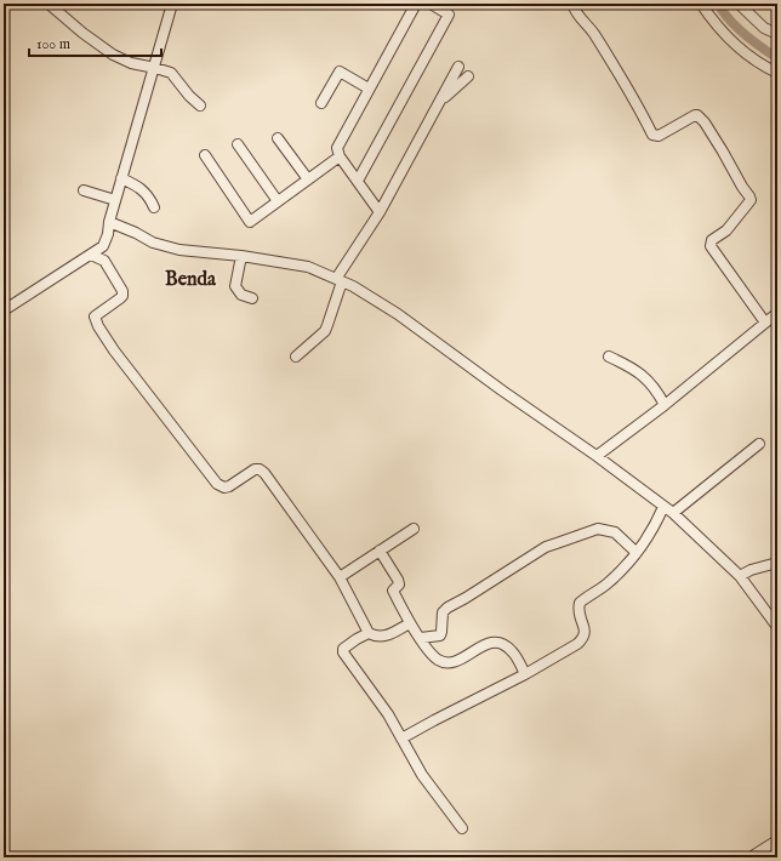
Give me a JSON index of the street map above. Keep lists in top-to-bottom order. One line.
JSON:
{"districts":["Benda"],"scale_bar":"100 m"}
